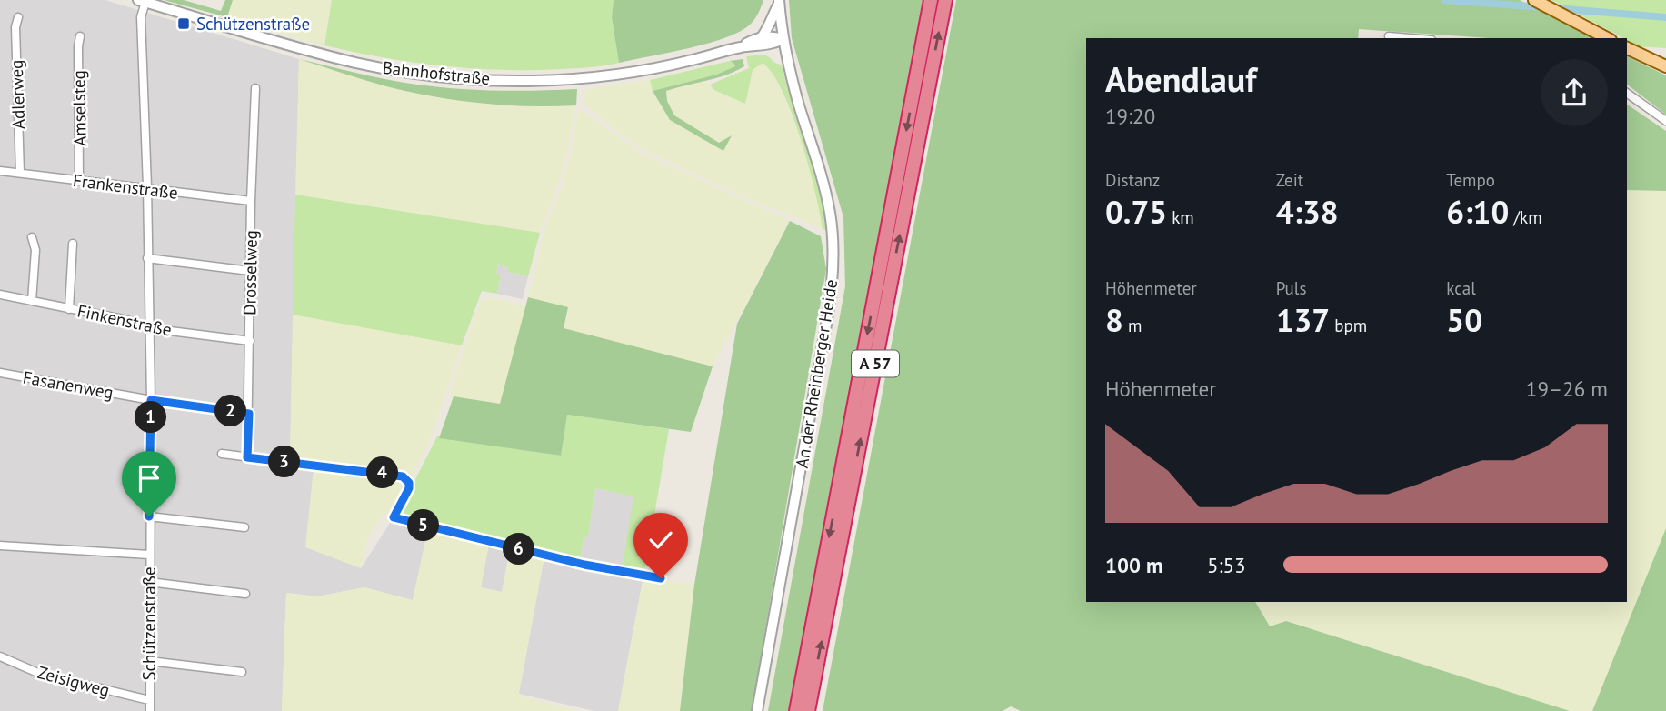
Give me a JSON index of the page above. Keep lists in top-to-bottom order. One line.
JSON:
{"streets":{"highway":["A 57"],"street":["Bahnhofstraße","Adlerweg","Amselsteg","Frankenstraße","Drosselweg","Finkenstraße","An der Rheinberger Heide","Fasanenweg","Schützenstraße","Zeisigweg"]},"crossings":[["Bahnhofstraße","An der Rheinberger Heide"],["Bahnhofstraße","Schützenstraße"],["Adlerweg","Frankenstraße"],["Amselsteg","Frankenstraße"],["Frankenstraße","Drosselweg"],["Frankenstraße","Schützenstraße"],["Drosselweg","Finkenstraße"],["Drosselweg","Fasanenweg"],["Finkenstraße","Schützenstraße"],["Fasanenweg","Schützenstraße"],["Schützenstraße","Zeisigweg"]],"places":{"transit":["Schützenstraße"]},"page":{"heading":["Abendlauf","19:20"],"stats":[["Distanz","0.75 km"],["Zeit","4:38"],["Tempo","6:10 /km"],["Höhenmeter","8 m"],["Puls","137 bpm"],["kcal","50"]],"chart":["Höhenmeter","19–26 m"],"pins":["2","1","3","4","5","6"],"list":[{"name":"100 m","note":"5:53"}]}}
